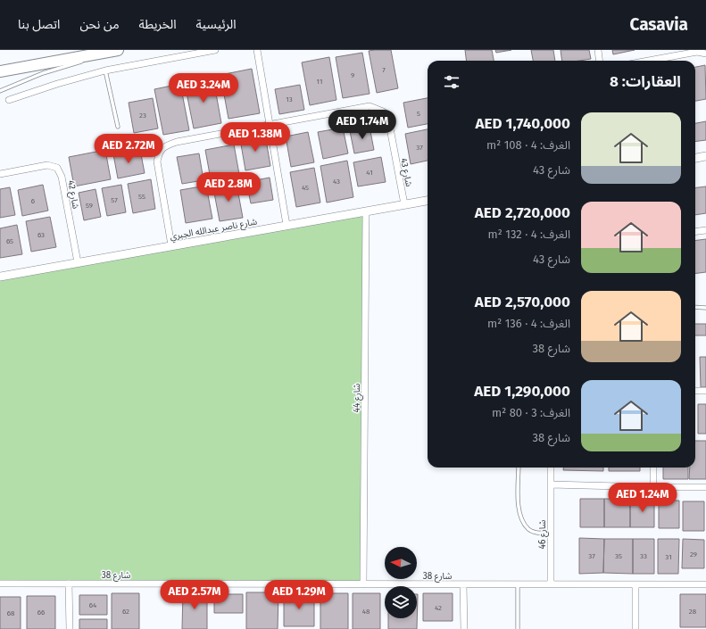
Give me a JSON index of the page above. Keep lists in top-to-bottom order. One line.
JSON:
{"streets":{"street":["شارع 43","شارع 42","شارع ناصر عبدالله الجبري","شارع 44","شارع 46","شارع 38"]},"crossings":[["شارع 43","شارع ناصر عبدالله الجبري"],["شارع 42","شارع ناصر عبدالله الجبري"],["شارع ناصر عبدالله الجبري","شارع 44"],["شارع 44","شارع 38"],["شارع 46","شارع 38"]],"house_numbers":["7","9","11","13","5","23","37","41","43","45","55","57","6","59","63","65","29","37","35","33","31","64","42","62","48","28","66","68"],"north":"left","page":{"header":"Casavia","nav":["الرئيسية","الخريطة","من نحن","اتصل بنا"],"heading":"العقارات: 8","price":["AED 3.24M","AED 1.74M","AED 1.38M","AED 2.72M","AED 2.8M","AED 1.24M","AED 2.57M","AED 1.29M"],"list":[{"name":"AED 1,740,000","note":"الغرف: 4 · 108 m² · شارع 43"},{"name":"AED 2,720,000","note":"الغرف: 4 · 132 m² · شارع 43"},{"name":"AED 2,570,000","note":"الغرف: 4 · 136 m² · شارع 38"},{"name":"AED 1,290,000","note":"الغرف: 3 · 80 m² · شارع 38"}]}}
